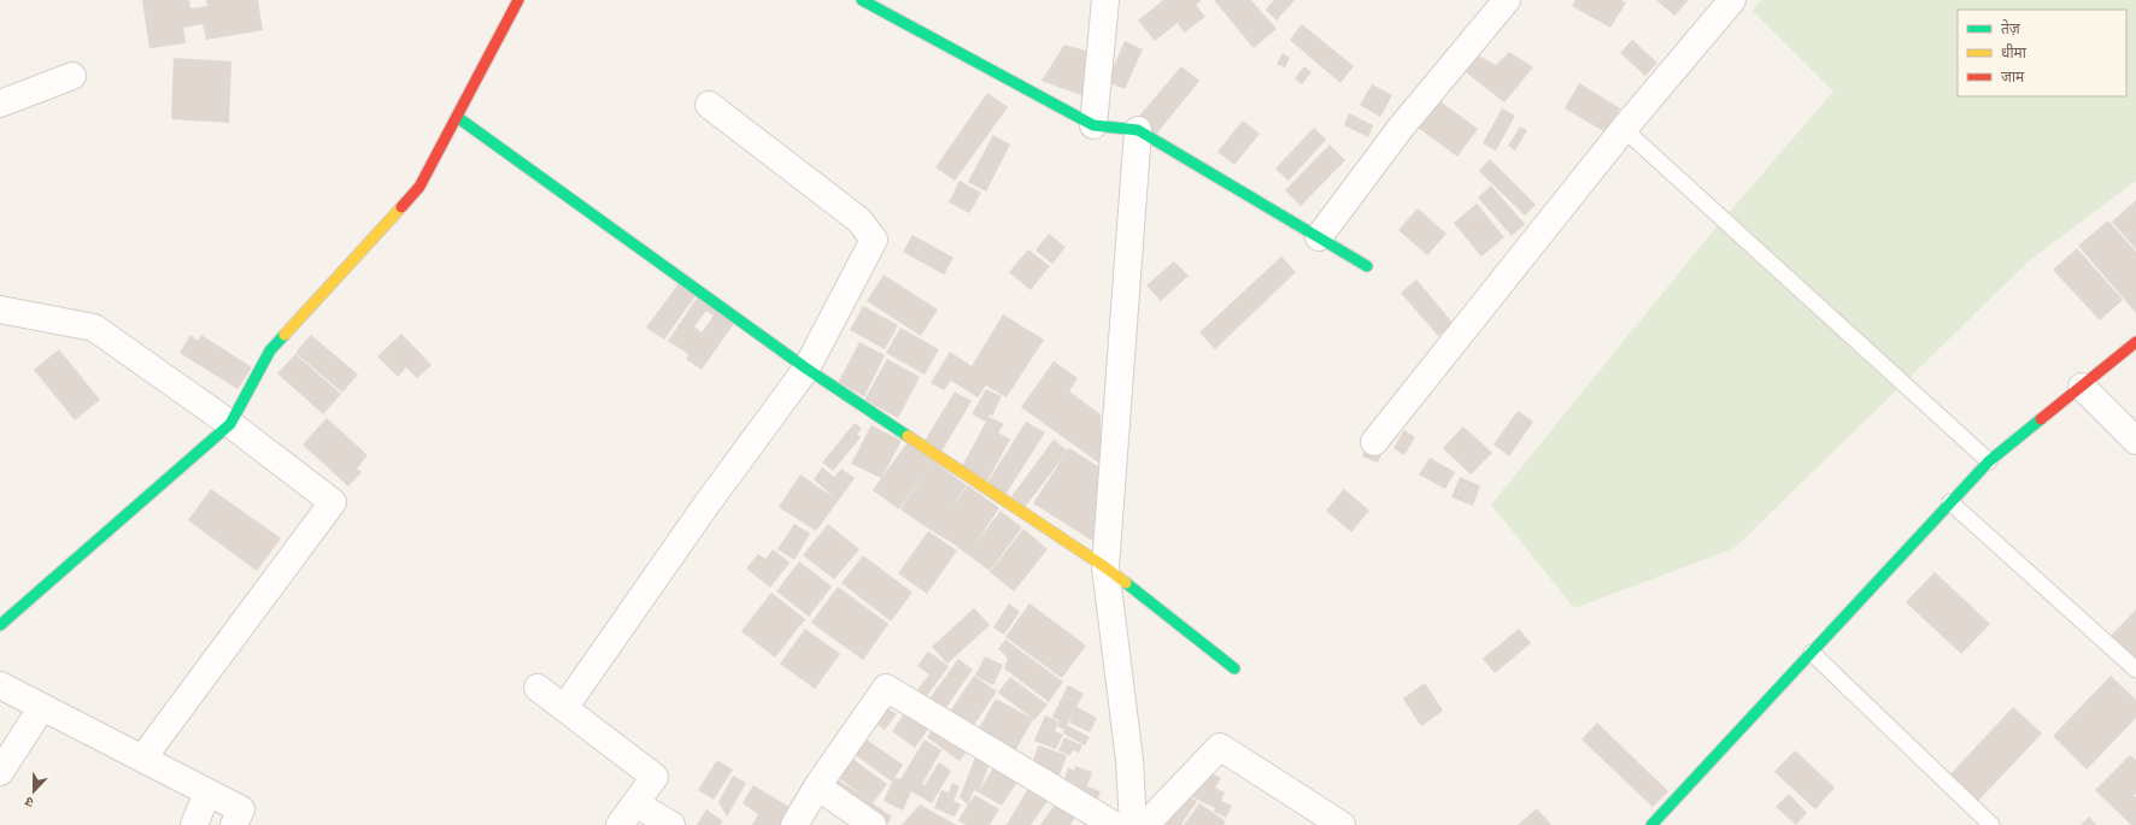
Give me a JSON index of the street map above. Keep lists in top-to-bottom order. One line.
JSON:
{"legend":["तेज़","धीमा","जाम"],"north":"bottom"}
